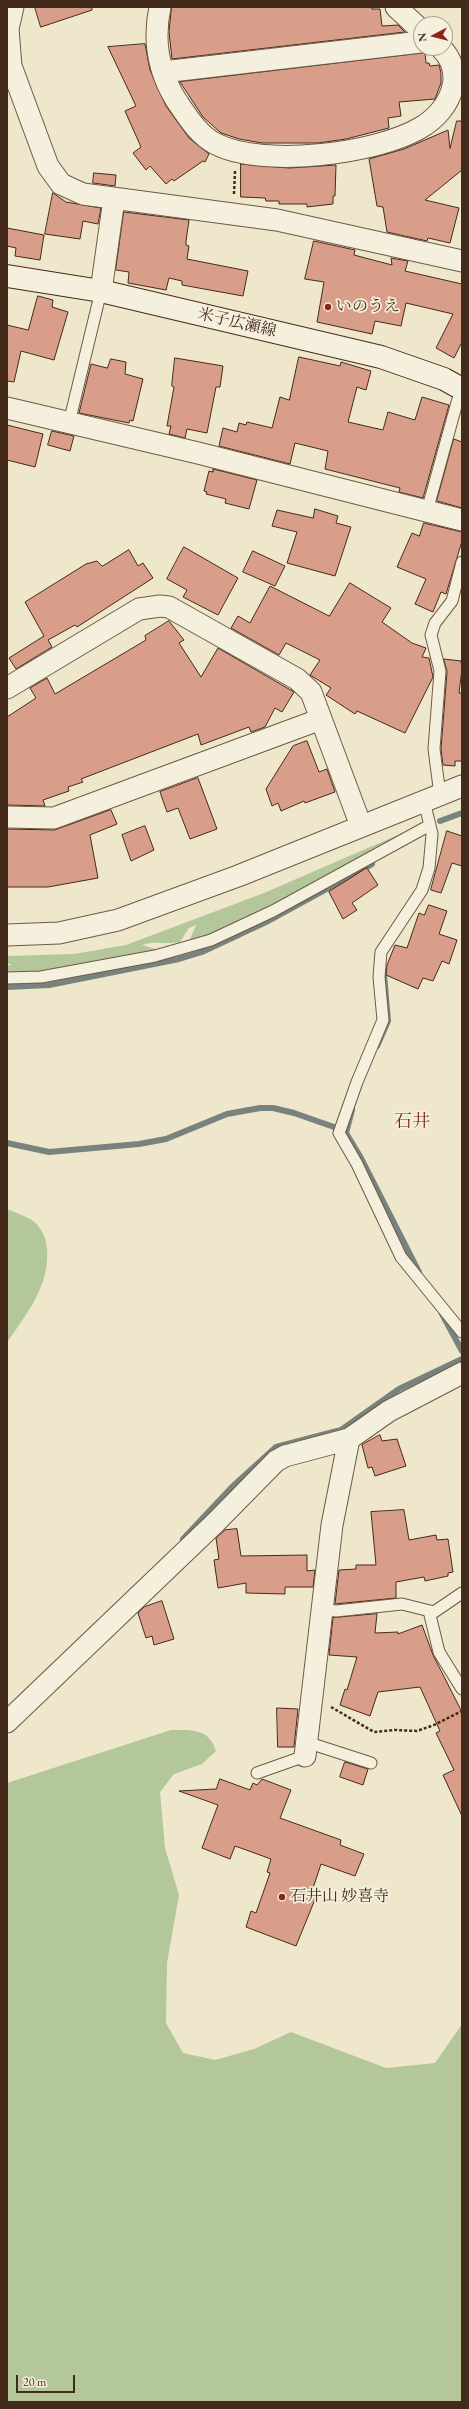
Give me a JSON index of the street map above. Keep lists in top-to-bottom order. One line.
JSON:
{"streets":{"main road":["米子広瀬線"]},"districts":["石井"],"places":["いのうえ","石井山 妙喜寺"],"scale_bar":"20 m","north":"left"}
